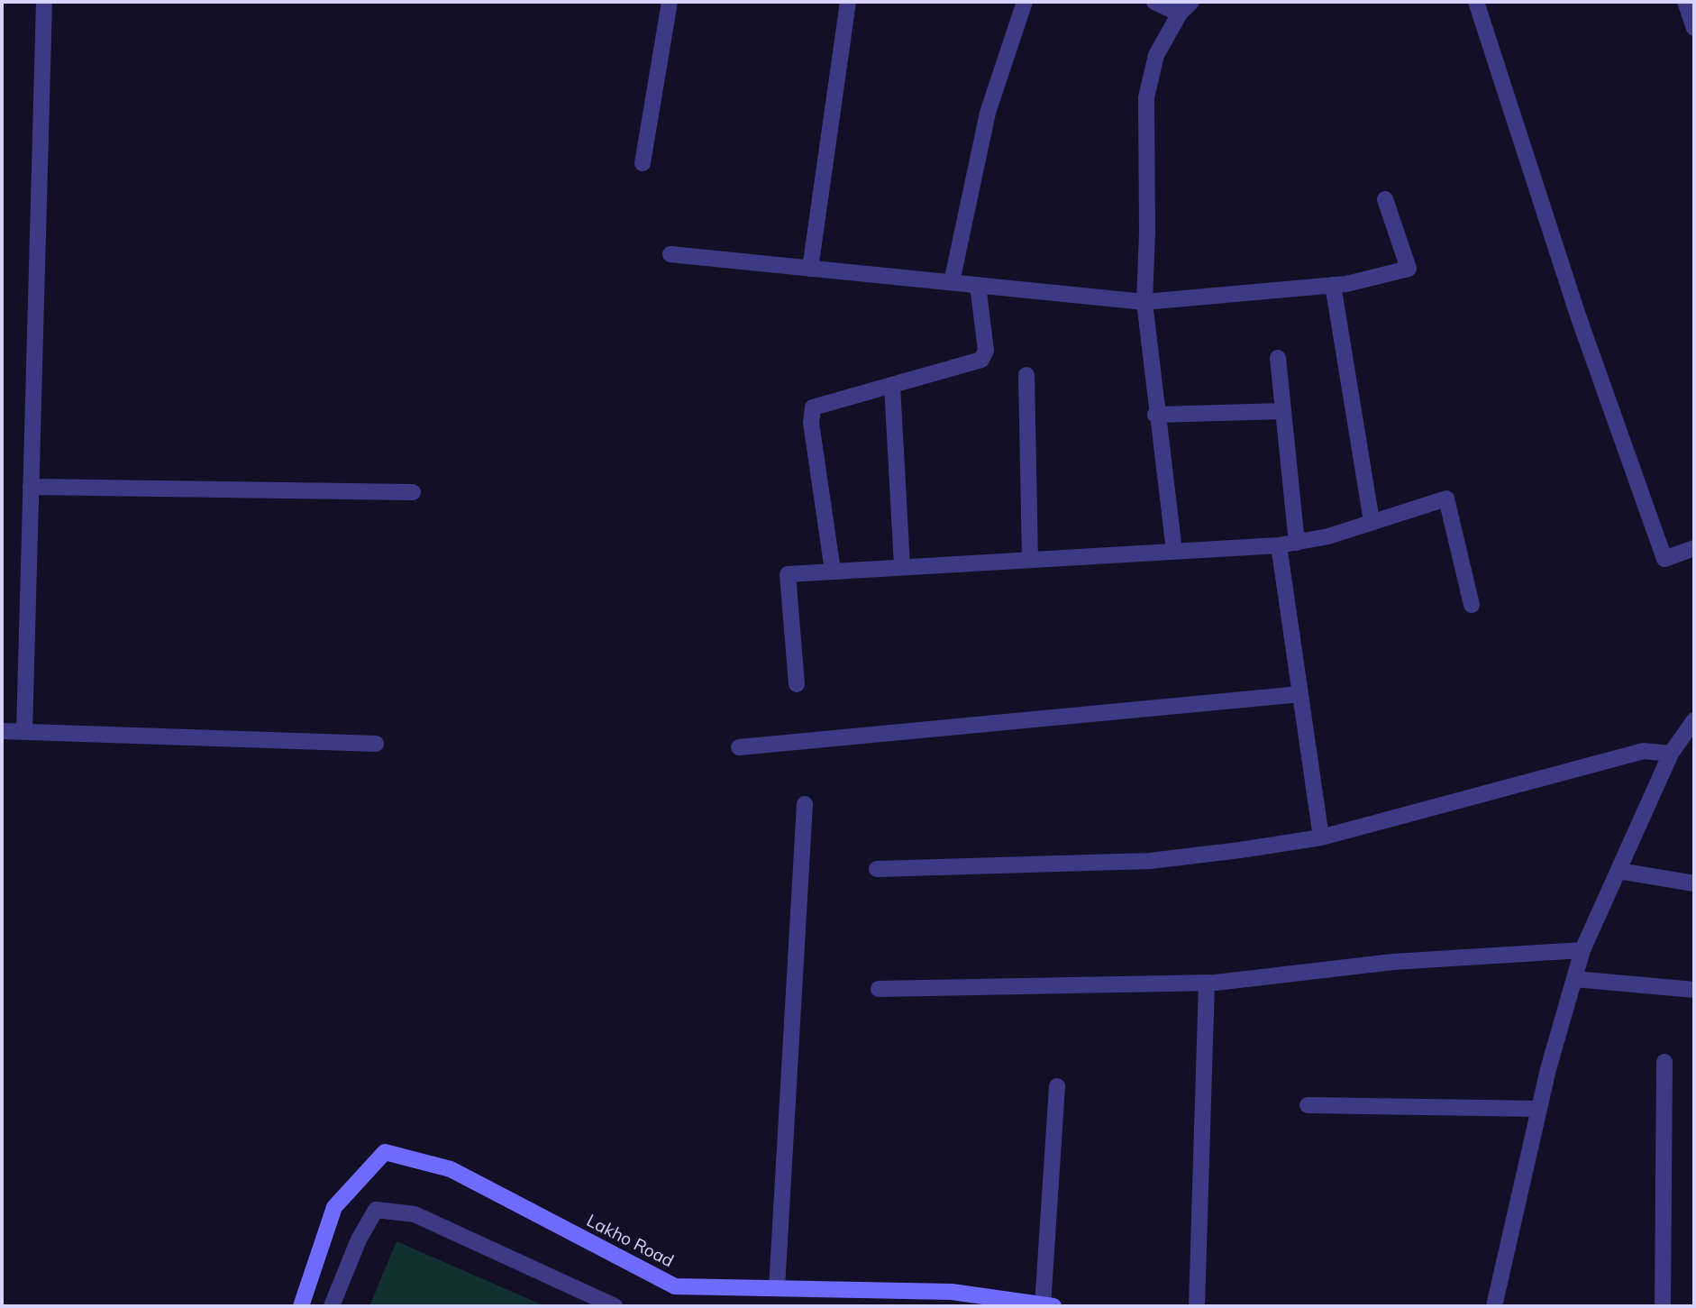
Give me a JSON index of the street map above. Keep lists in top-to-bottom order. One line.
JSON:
{"streets":{"street":["Lakho Road"]}}
